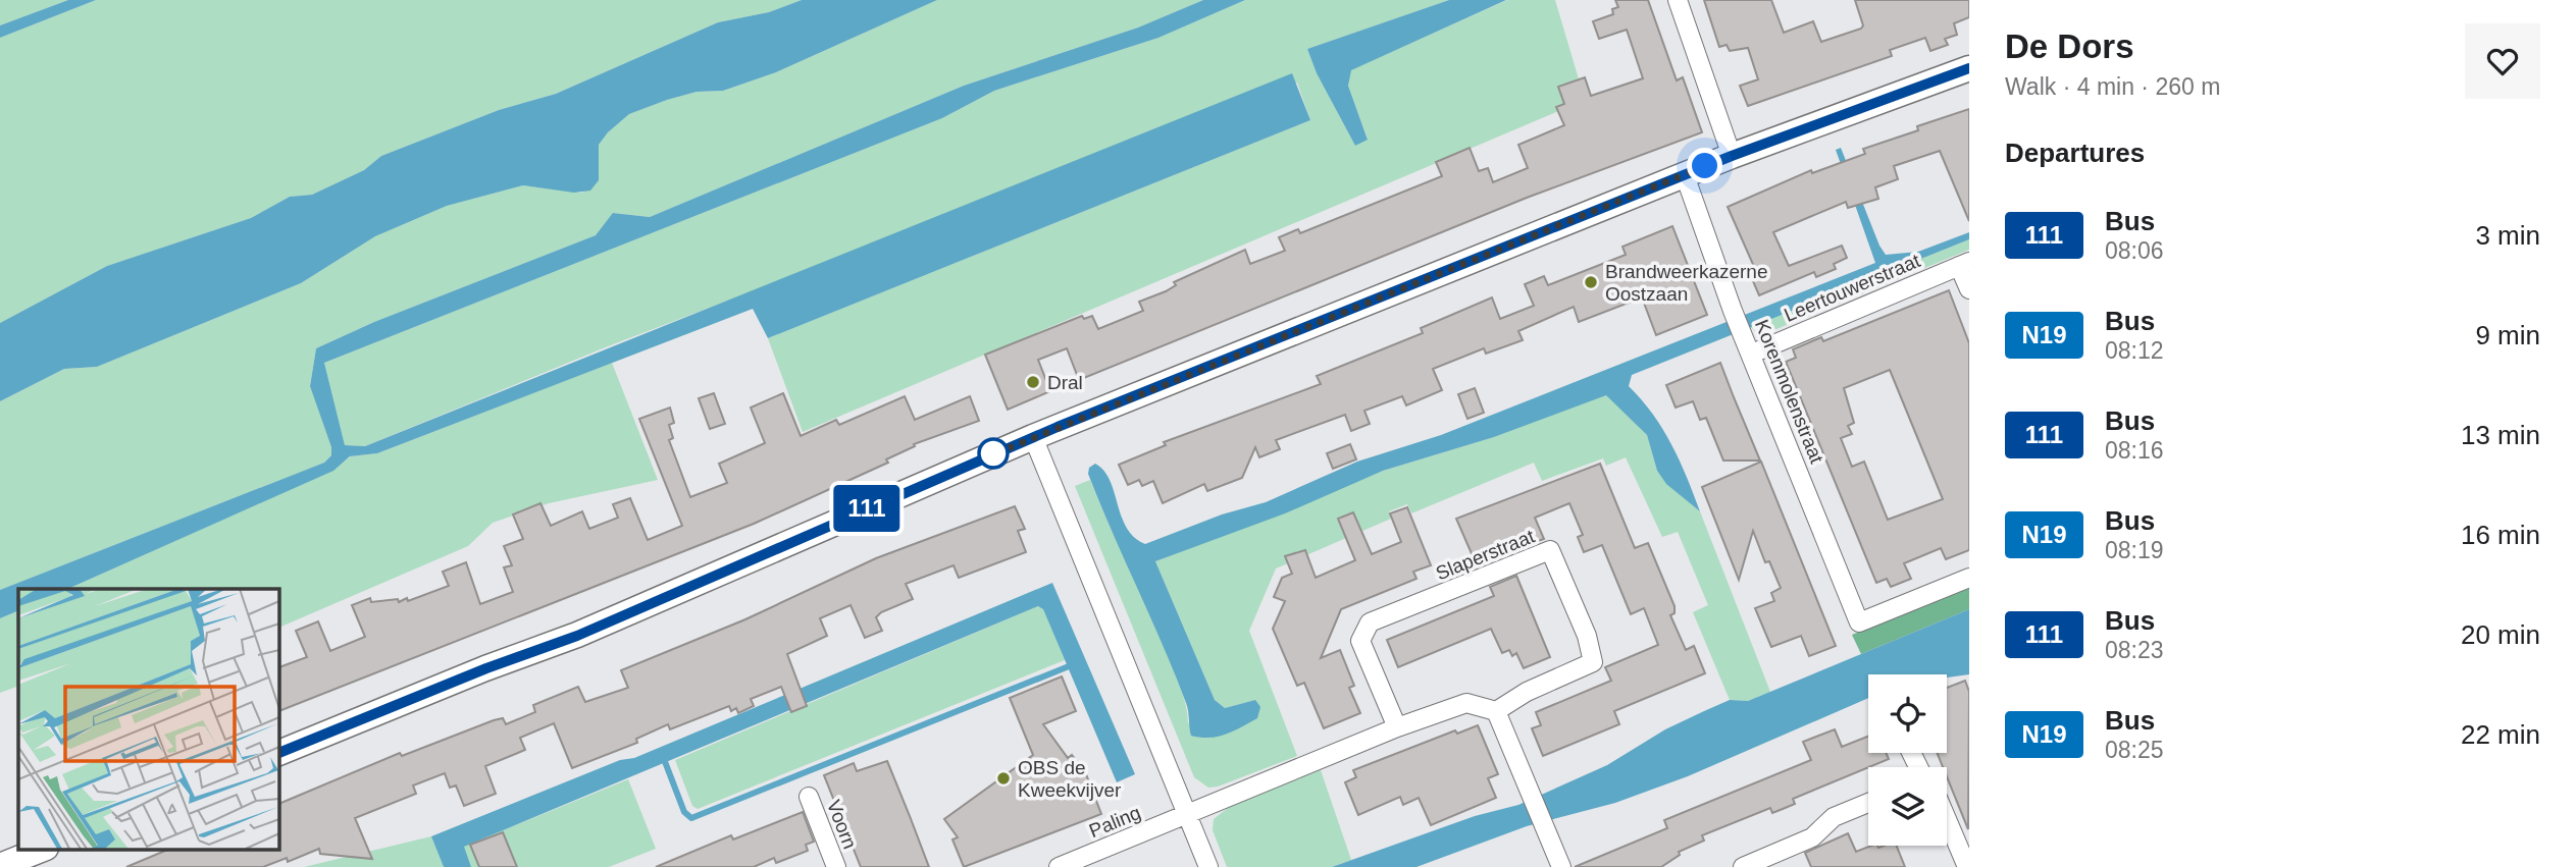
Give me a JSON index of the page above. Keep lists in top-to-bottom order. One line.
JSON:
{"streets":{"street":["Leertouwerstraat","Korenmolenstraat","Slaperstraat","Paling","Voorn"]},"crossings":[["Leertouwerstraat","Korenmolenstraat"]],"places":["Brandweerkazerne Oostzaan","Dral","OBS de Kweekvijver"],"lines":["bus line 111"],"page":{"on_map":"111","heading":[["De Dors","Walk · 4 min · 260 m"],"Departures"],"list":[{"mark":"111","name":"Bus","note":"08:06","value":"3 min"},{"mark":"N19","name":"Bus","note":"08:12","value":"9 min"},{"mark":"111","name":"Bus","note":"08:16","value":"13 min"},{"mark":"N19","name":"Bus","note":"08:19","value":"16 min"},{"mark":"111","name":"Bus","note":"08:23","value":"20 min"},{"mark":"N19","name":"Bus","note":"08:25","value":"22 min"}]}}
